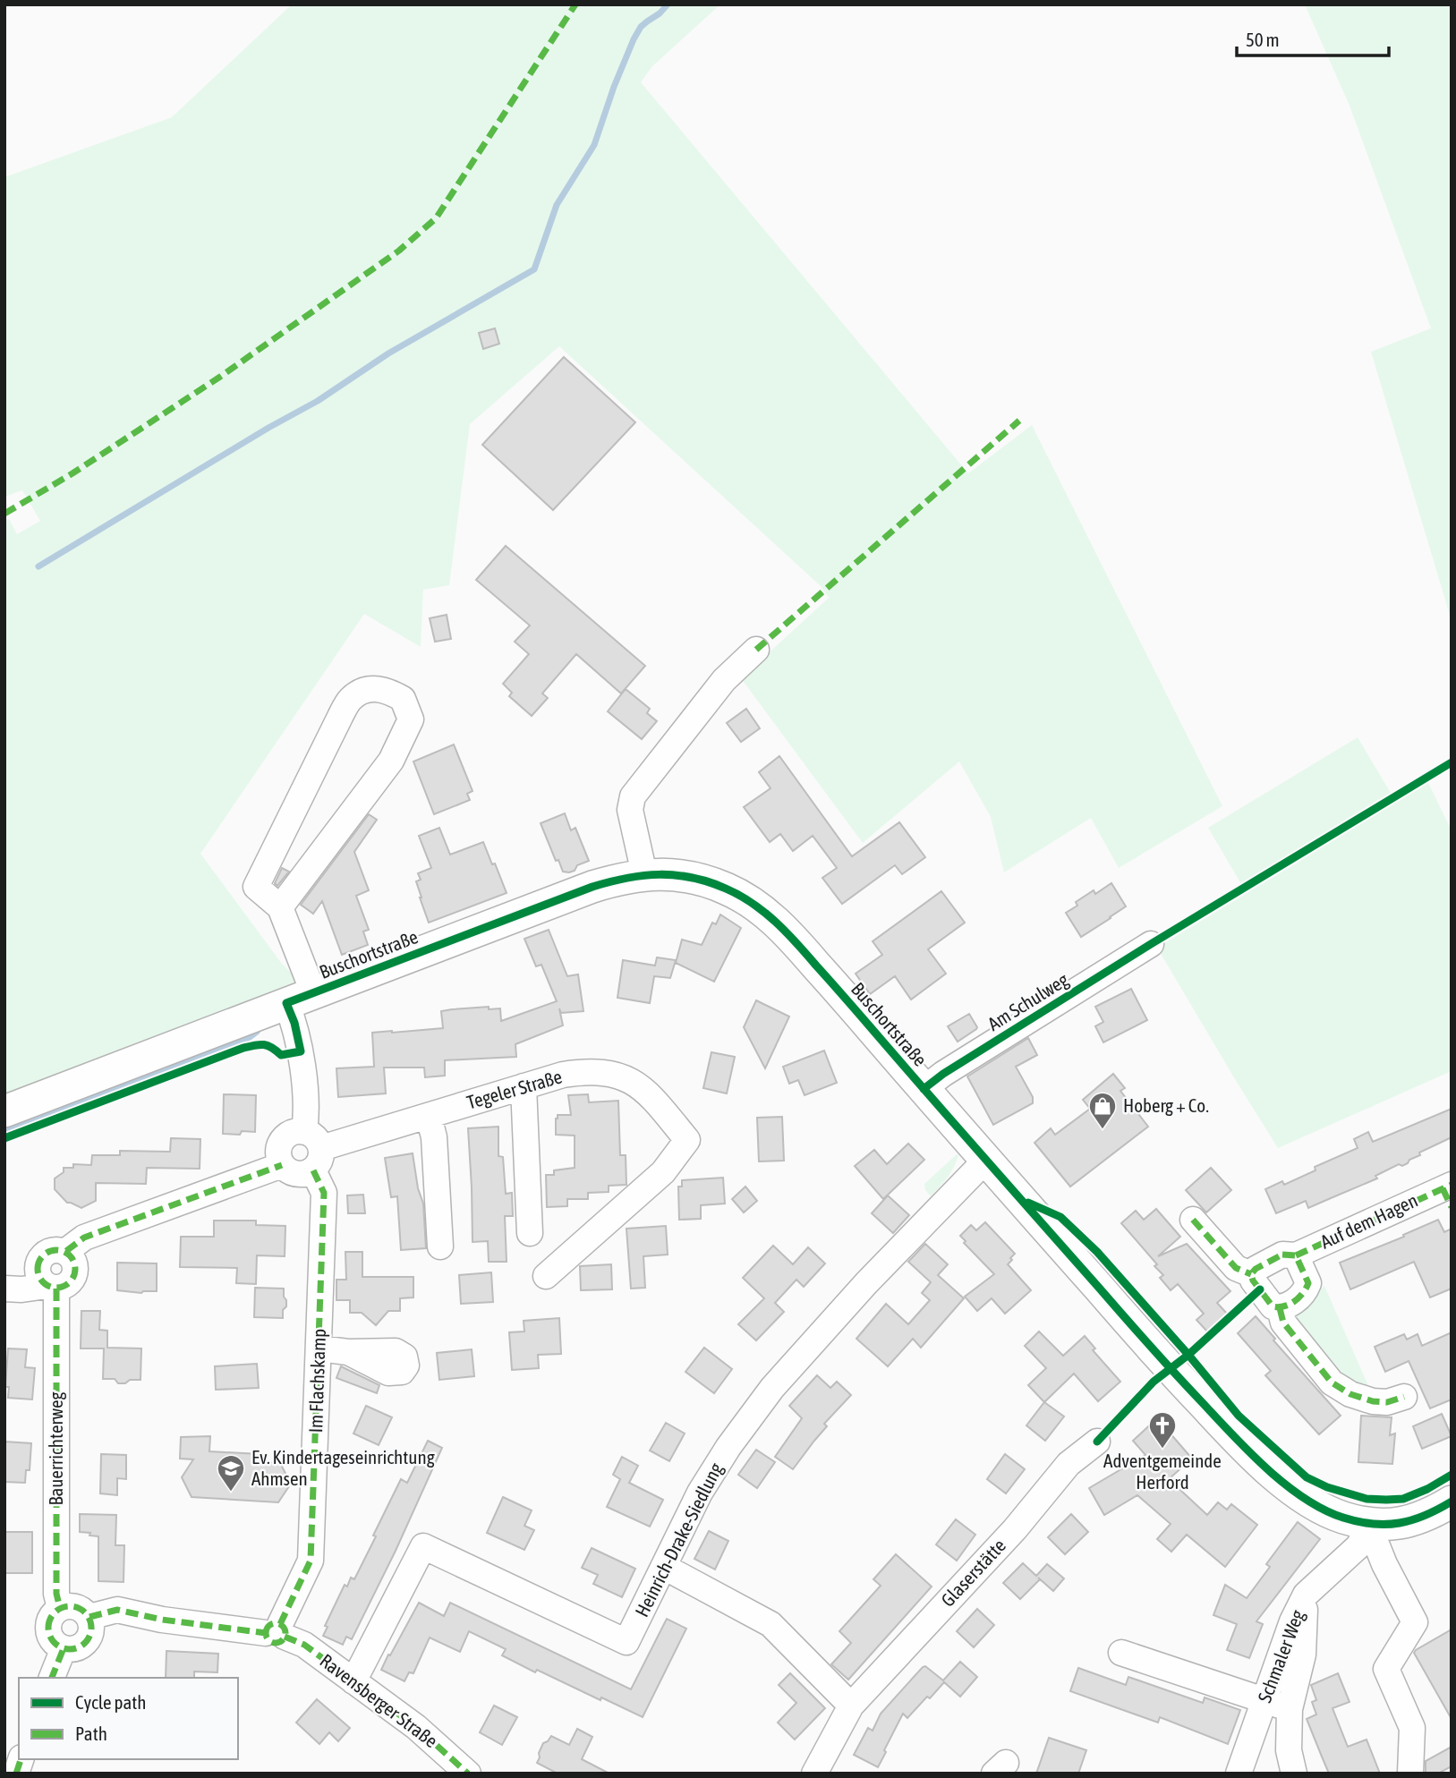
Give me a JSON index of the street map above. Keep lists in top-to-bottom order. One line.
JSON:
{"streets":{"main road":["Buschortstraße"],"street":["Am Schulweg","Tegeler Straße","Auf dem Hagen","Im Flachskamp","Bauerrichterweg","Heinrich-Drake-Siedlung","Glaserstätte","Schmaler Weg","Ravensberger Straße"]},"crossings":[["Buschortstraße","Am Schulweg"],["Buschortstraße","Im Flachskamp"],["Buschortstraße","Heinrich-Drake-Siedlung"],["Buschortstraße","Schmaler Weg"],["Tegeler Straße","Im Flachskamp"],["Im Flachskamp","Ravensberger Straße"],["Bauerrichterweg","Ravensberger Straße"],["Heinrich-Drake-Siedlung","Ravensberger Straße"]],"places":{"shop":["Hoberg + Co."],"church":["Adventgemeinde Herford"],"school or university":["Ev. Kindertageseinrichtung Ahmsen"]},"legend":["Cycle path","Path"],"scale_bar":"50 m"}
